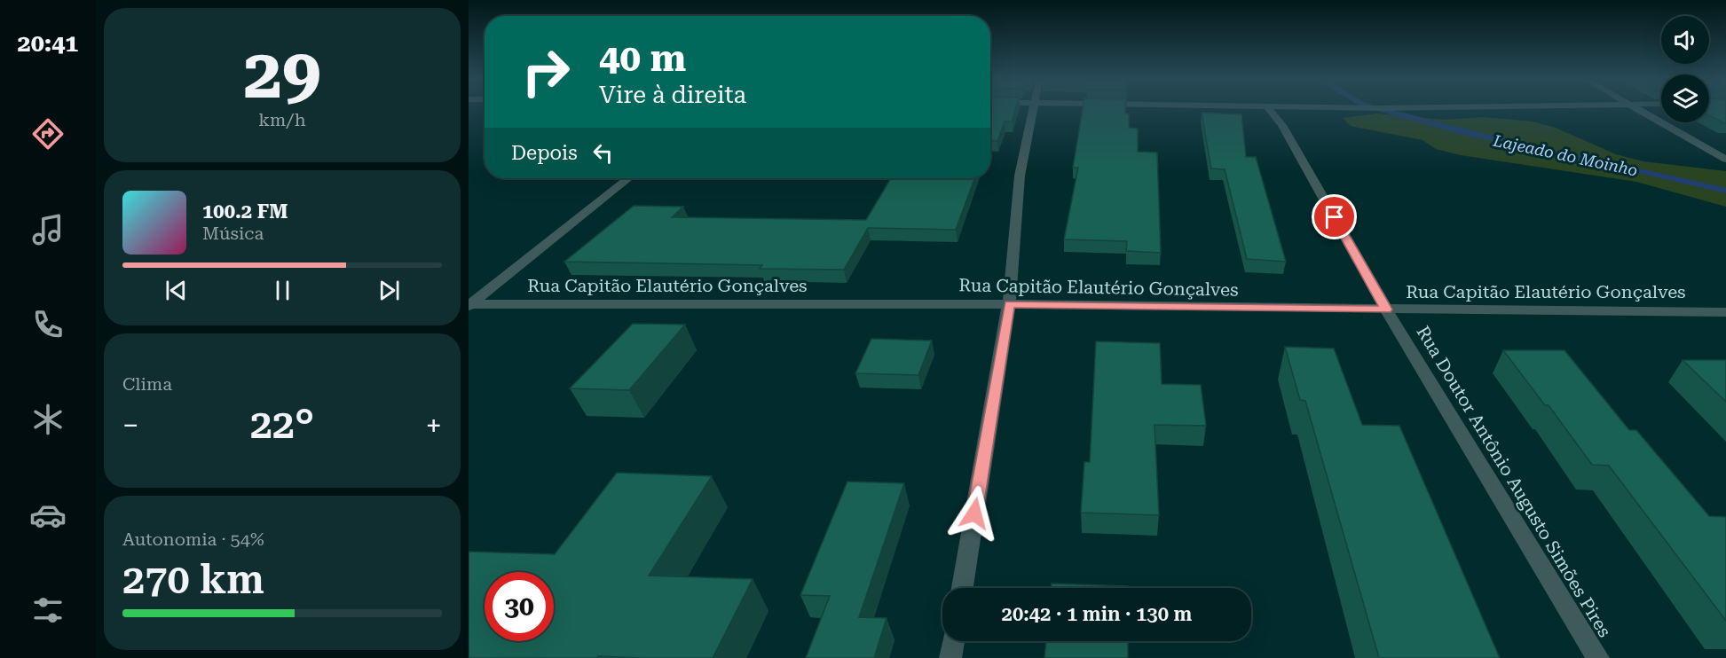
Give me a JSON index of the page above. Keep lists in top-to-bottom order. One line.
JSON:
{"streets":{"street":["Rua Capitão Elautério Gonçalves","Rua Doutor Antônio Augusto Simões Pires"]},"crossings":[["Rua Capitão Elautério Gonçalves","Rua Doutor Antônio Augusto Simões Pires"]],"water":["Lajeado do Moinho"],"page":{"tabs":"20:41","tile":[["29","km/h"],"Clima",["Autonomia · 54%","270 km"]],"turn":["40 m","Vire à direita"],"then":"Depois","song":["100.2 FM","Música"],"heat":["−","22°","+"],"limit":"30","trip":"20:42 · 1 min · 130 m"}}
